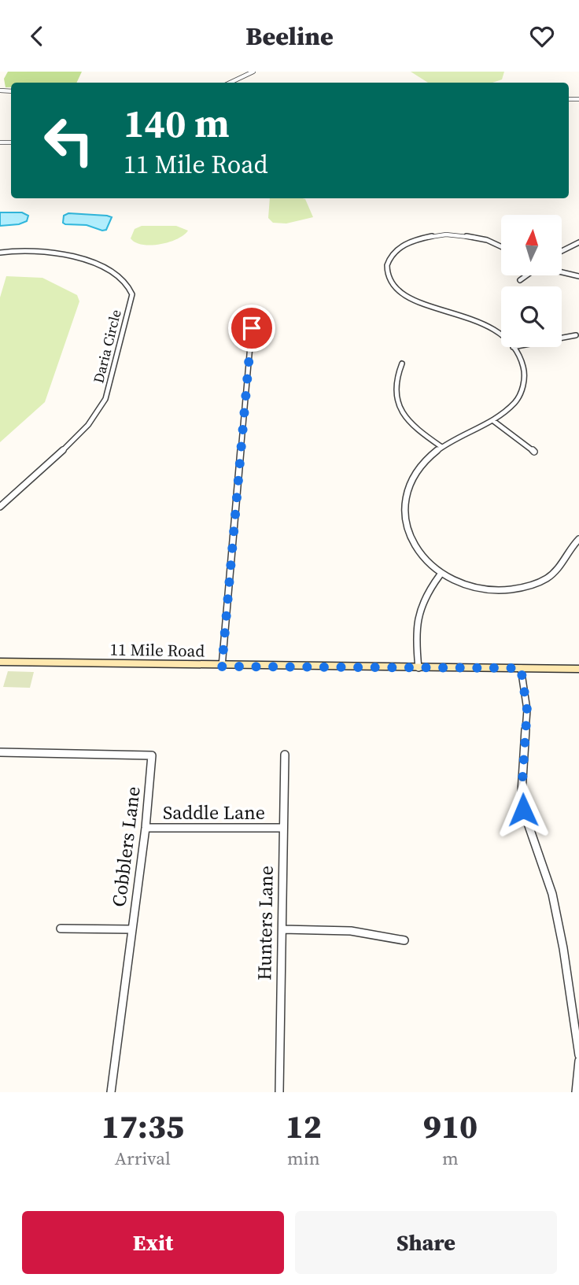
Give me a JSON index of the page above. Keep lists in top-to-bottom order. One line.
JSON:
{"streets":{"street":["Daria Circle","11 Mile Road","Saddle Lane","Cobblers Lane","Hunters Lane"]},"crossings":[["Saddle Lane","Cobblers Lane"],["Saddle Lane","Hunters Lane"]],"north":"top","page":{"header":"Beeline","turn":["140 m","11 Mile Road"],"eta":["17:35","Arrival","12","min","910","m"],"buttons":["Exit","Share"]}}
